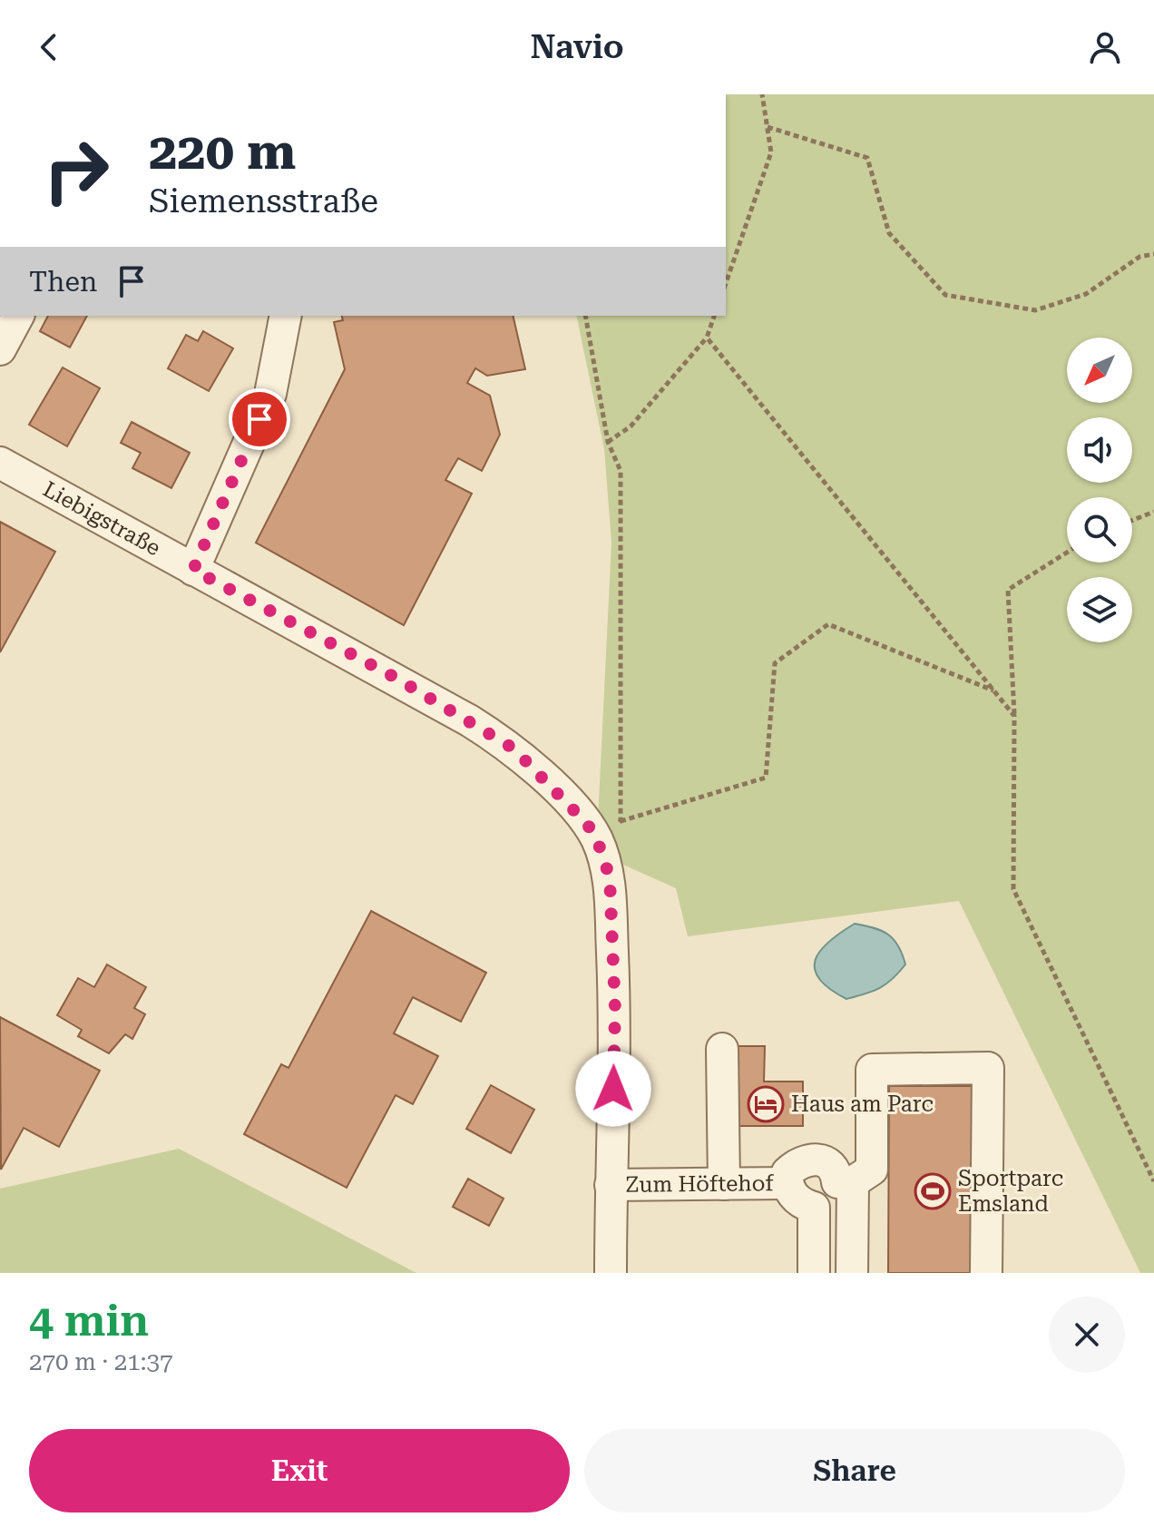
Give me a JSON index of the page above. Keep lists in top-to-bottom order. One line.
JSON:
{"streets":{"street":["Liebigstraße","Zum Höftehof"]},"crossings":[["Liebigstraße","Zum Höftehof"]],"places":{"hotel":["Haus am Parc"],"sports":["Sportparc Emsland"]},"north":"bottom left","page":{"header":"Navio","turn":["220 m","Siemensstraße"],"then":"Then","heading":["4 min","270 m · 21:37"],"buttons":["Exit","Share"]}}
